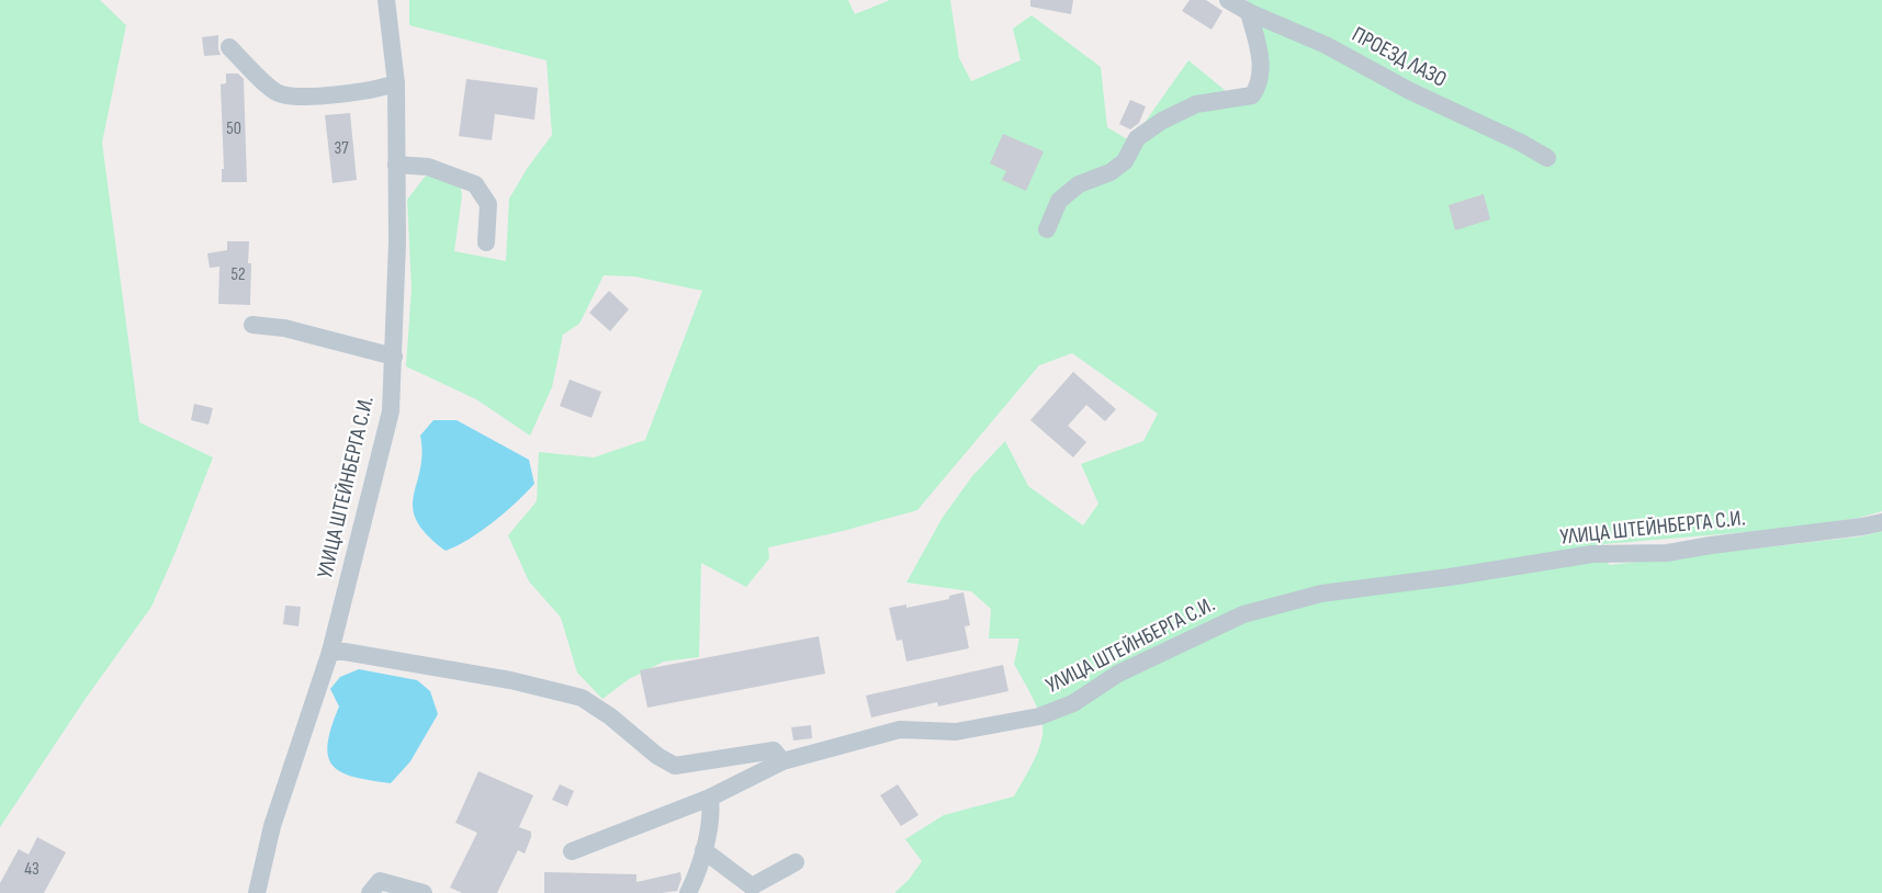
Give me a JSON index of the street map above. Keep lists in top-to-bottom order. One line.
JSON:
{"streets":{"street":["ПРОЕЗД ЛАЗО","УЛИЦА ШТЕЙНБЕРГА С.И."]},"house_numbers":["50","37","52","43"]}
